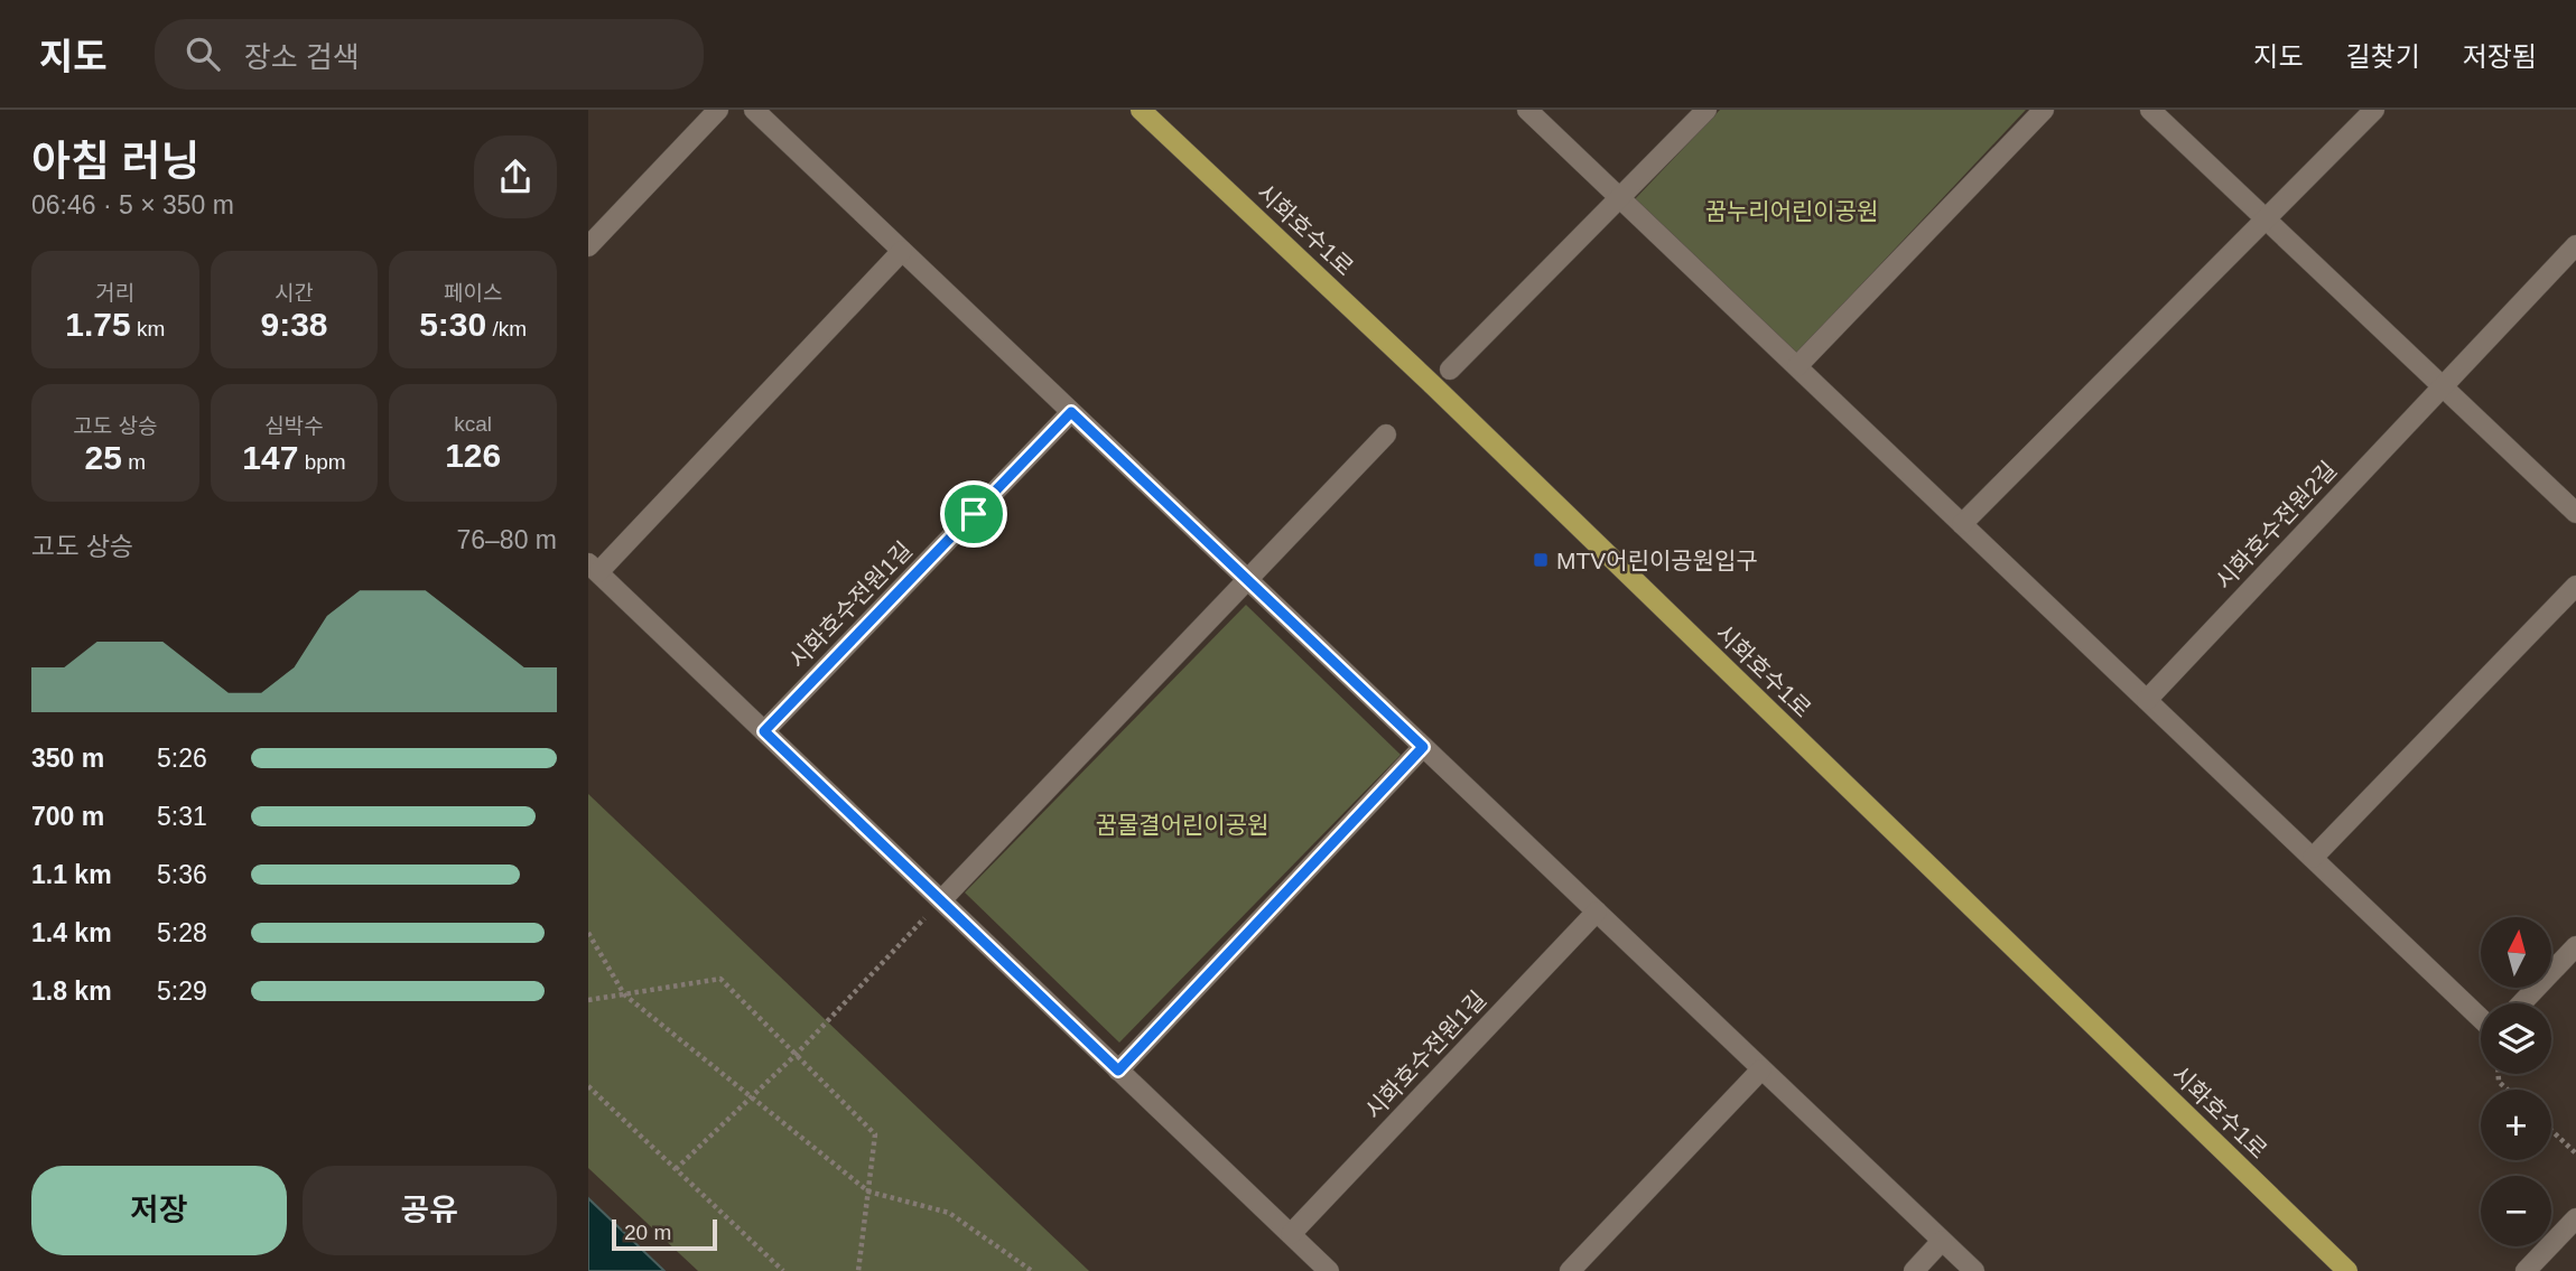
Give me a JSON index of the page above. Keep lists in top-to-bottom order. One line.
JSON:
{"streets":{"main road":["시화호수1로"],"street":["시화호수전원2길","시화호수전원1길"]},"parks":["꿈누리어린이공원","꿈물결어린이공원"],"places":{"transit":["MTV어린이공원입구"]},"scale_bar":"20 m","north":"top","page":{"header":"지도","search":"장소 검색","nav":["지도","길찾기","저장됨"],"heading":["아침 러닝","06:46 · 5 × 350 m"],"stats":[["거리","1.75 km"],["시간","9:38"],["페이스","5:30 /km"],["고도 상승","25 m"],["심박수","147 bpm"],["kcal","126"]],"chart":["고도 상승","76–80 m"],"list":[{"name":"350 m","note":"5:26"},{"name":"700 m","note":"5:31"},{"name":"1.1 km","note":"5:36"},{"name":"1.4 km","note":"5:28"},{"name":"1.8 km","note":"5:29"}],"map_buttons":["+","−"],"buttons":["저장","공유"],"scale":"20 m"}}
